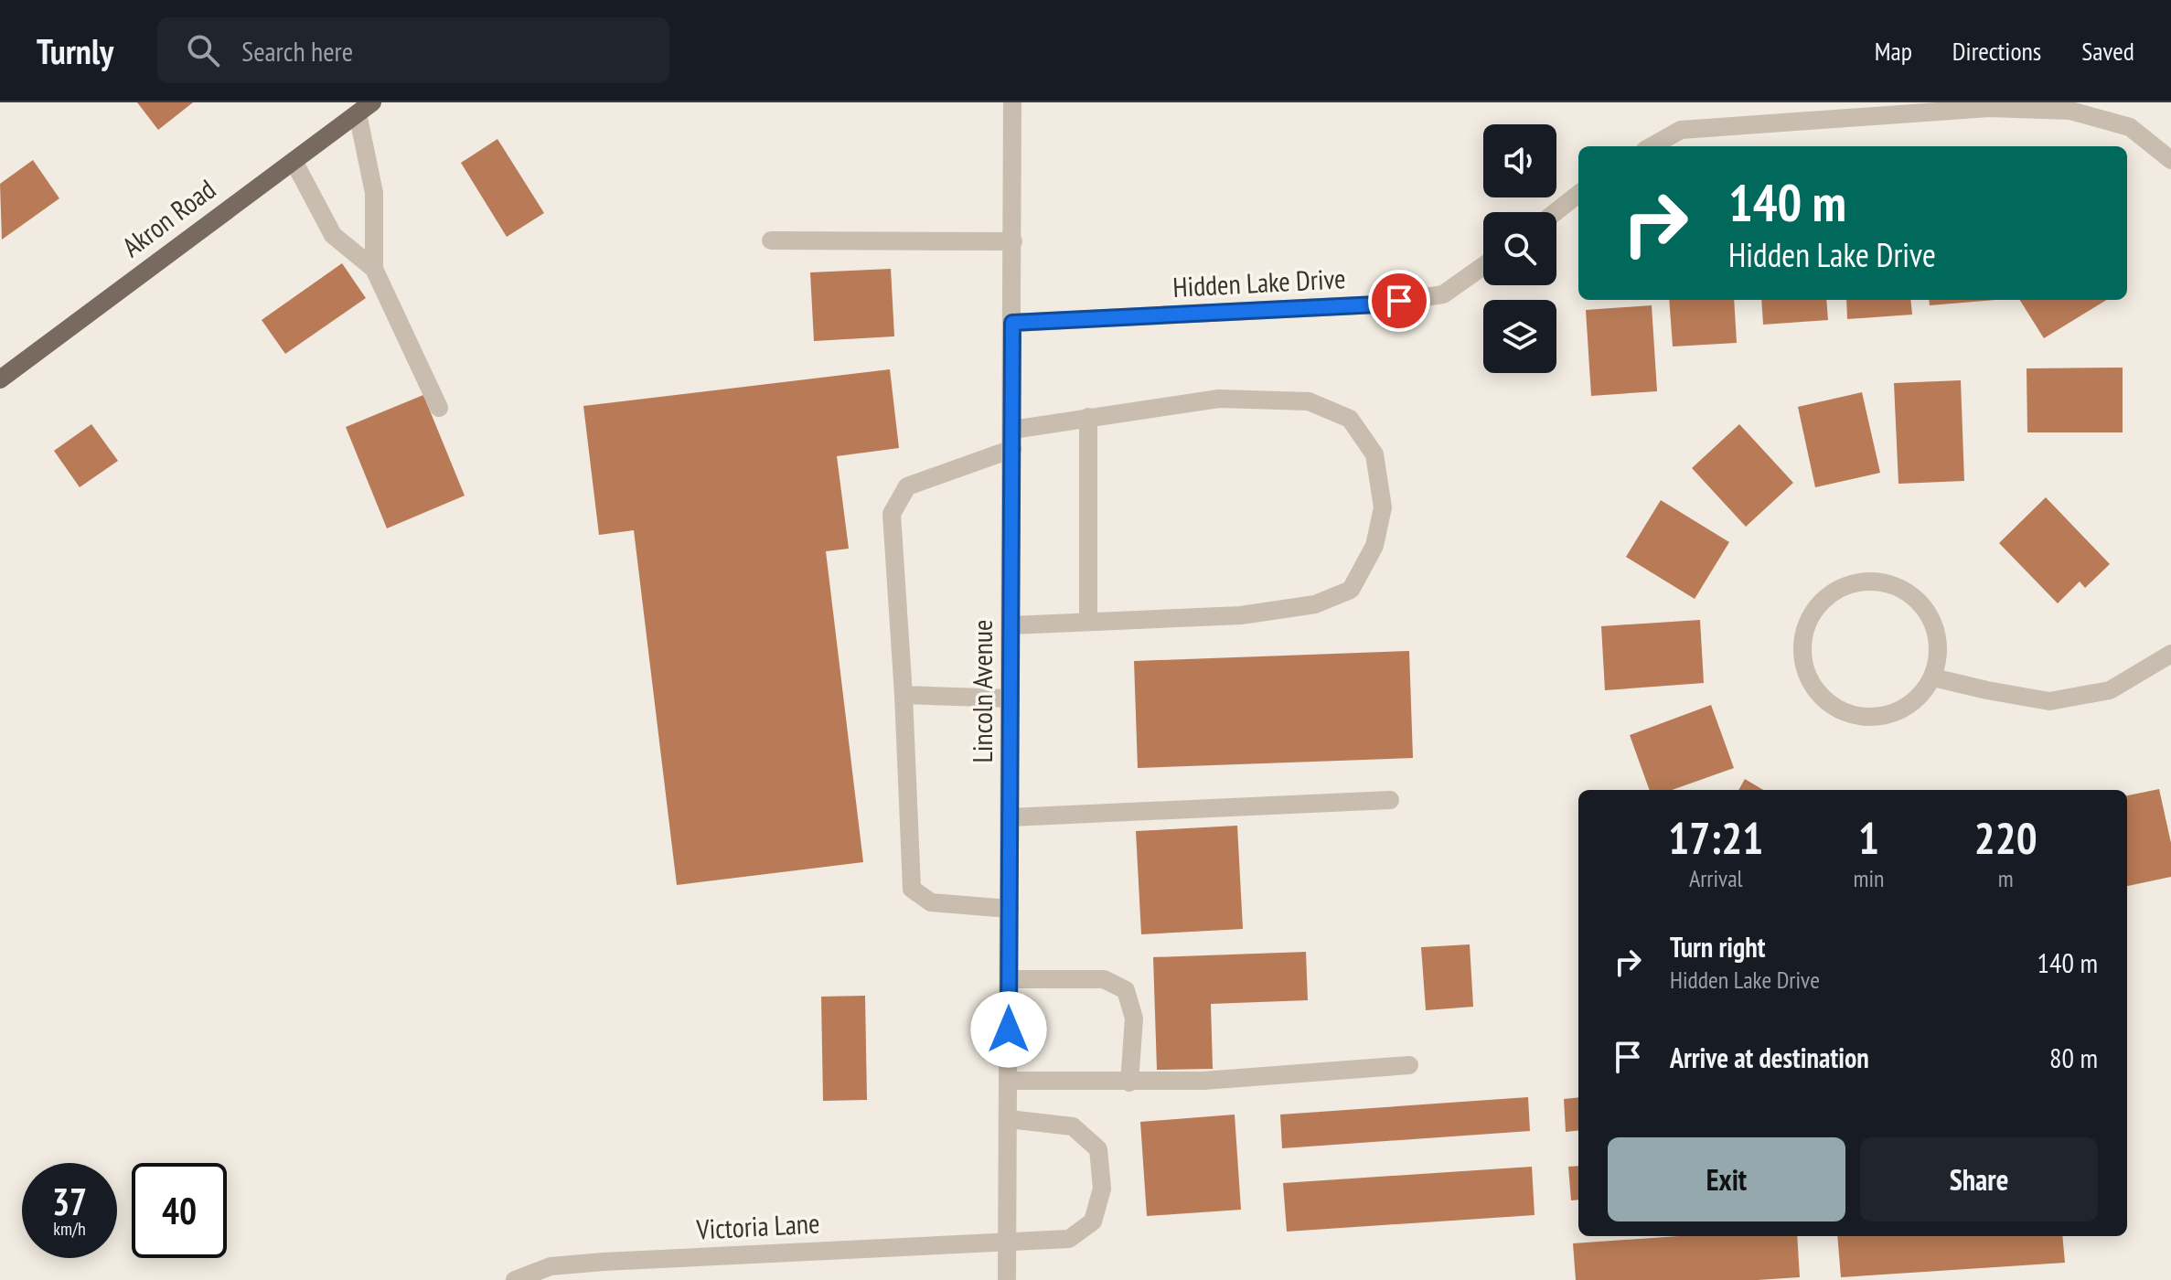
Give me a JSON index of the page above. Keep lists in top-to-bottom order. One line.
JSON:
{"streets":{"main road":["Akron Road"],"street":["Hidden Lake Drive","Lincoln Avenue","Victoria Lane"]},"crossings":[["Hidden Lake Drive","Lincoln Avenue"],["Lincoln Avenue","Victoria Lane"]],"page":{"header":"Turnly","search":"Search here","nav":["Map","Directions","Saved"],"turn":["140 m","Hidden Lake Drive"],"eta":["17:21","Arrival","1","min","220","m"],"list":[{"name":"Turn right","note":"Hidden Lake Drive","value":"140 m"},{"name":"Arrive at destination","value":"80 m"}],"buttons":["Exit","Share"],"speed":"37 km/h","limit":"40"}}
